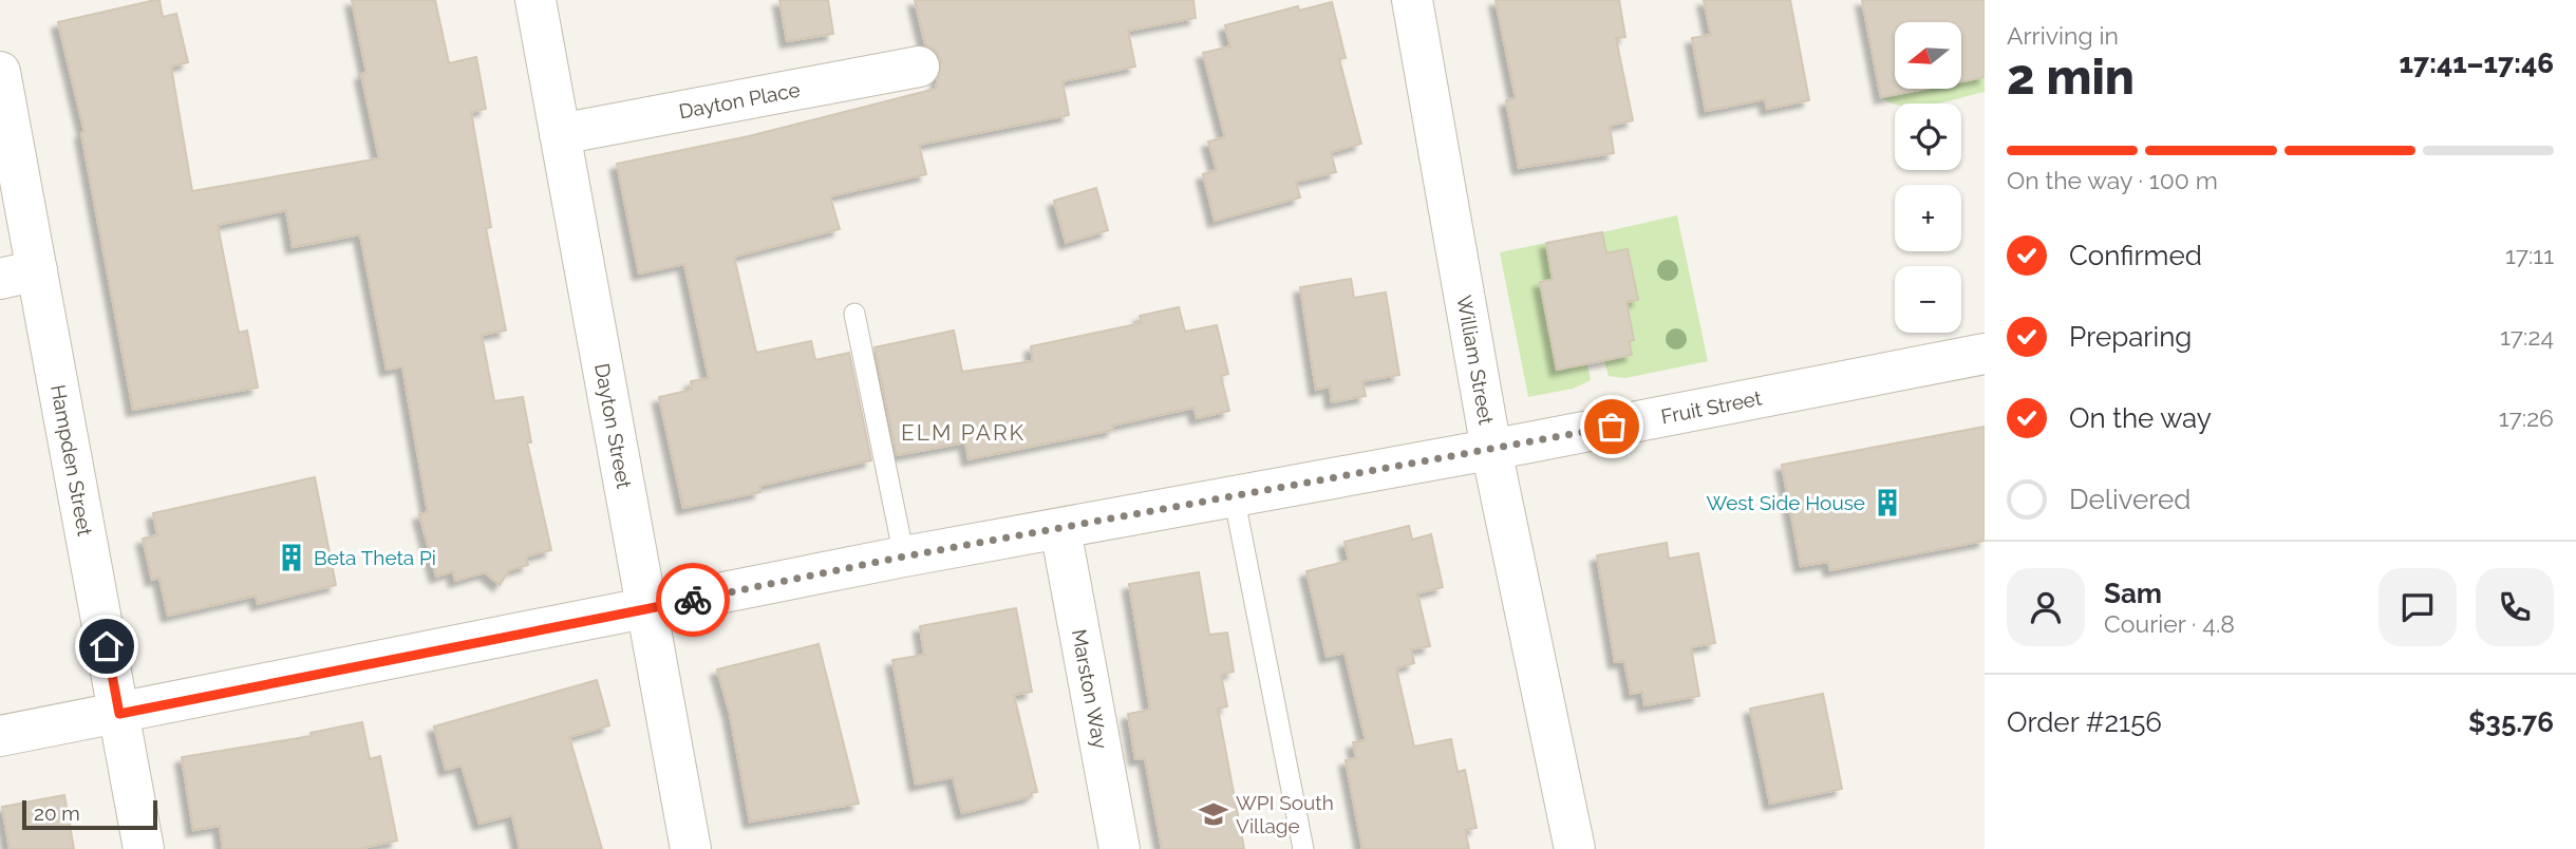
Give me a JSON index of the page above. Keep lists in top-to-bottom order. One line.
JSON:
{"streets":{"street":["Dayton Place","William Street","Fruit Street","Dayton Street","Hampden Street","Marston Way"]},"crossings":[["Dayton Place","Dayton Street"],["William Street","Fruit Street"],["Fruit Street","Dayton Street"],["Fruit Street","Hampden Street"],["Fruit Street","Marston Way"]],"districts":["ELM PARK"],"places":{"building":["West Side House","Beta Theta Pi"],"school or university":["WPI South Village"]},"scale_bar":"20 m","north":"left","page":{"heading":["2 min","Arriving in","17:41–17:46"],"panel":["Sam","Courier · 4.8","Order #2156","$35.76"],"map_buttons":["+","−"],"bar":"On the way · 100 m","list":[["Confirmed","17:11"],["Preparing","17:24"],["On the way","17:26"],"Delivered"],"scale":"20 m"}}
